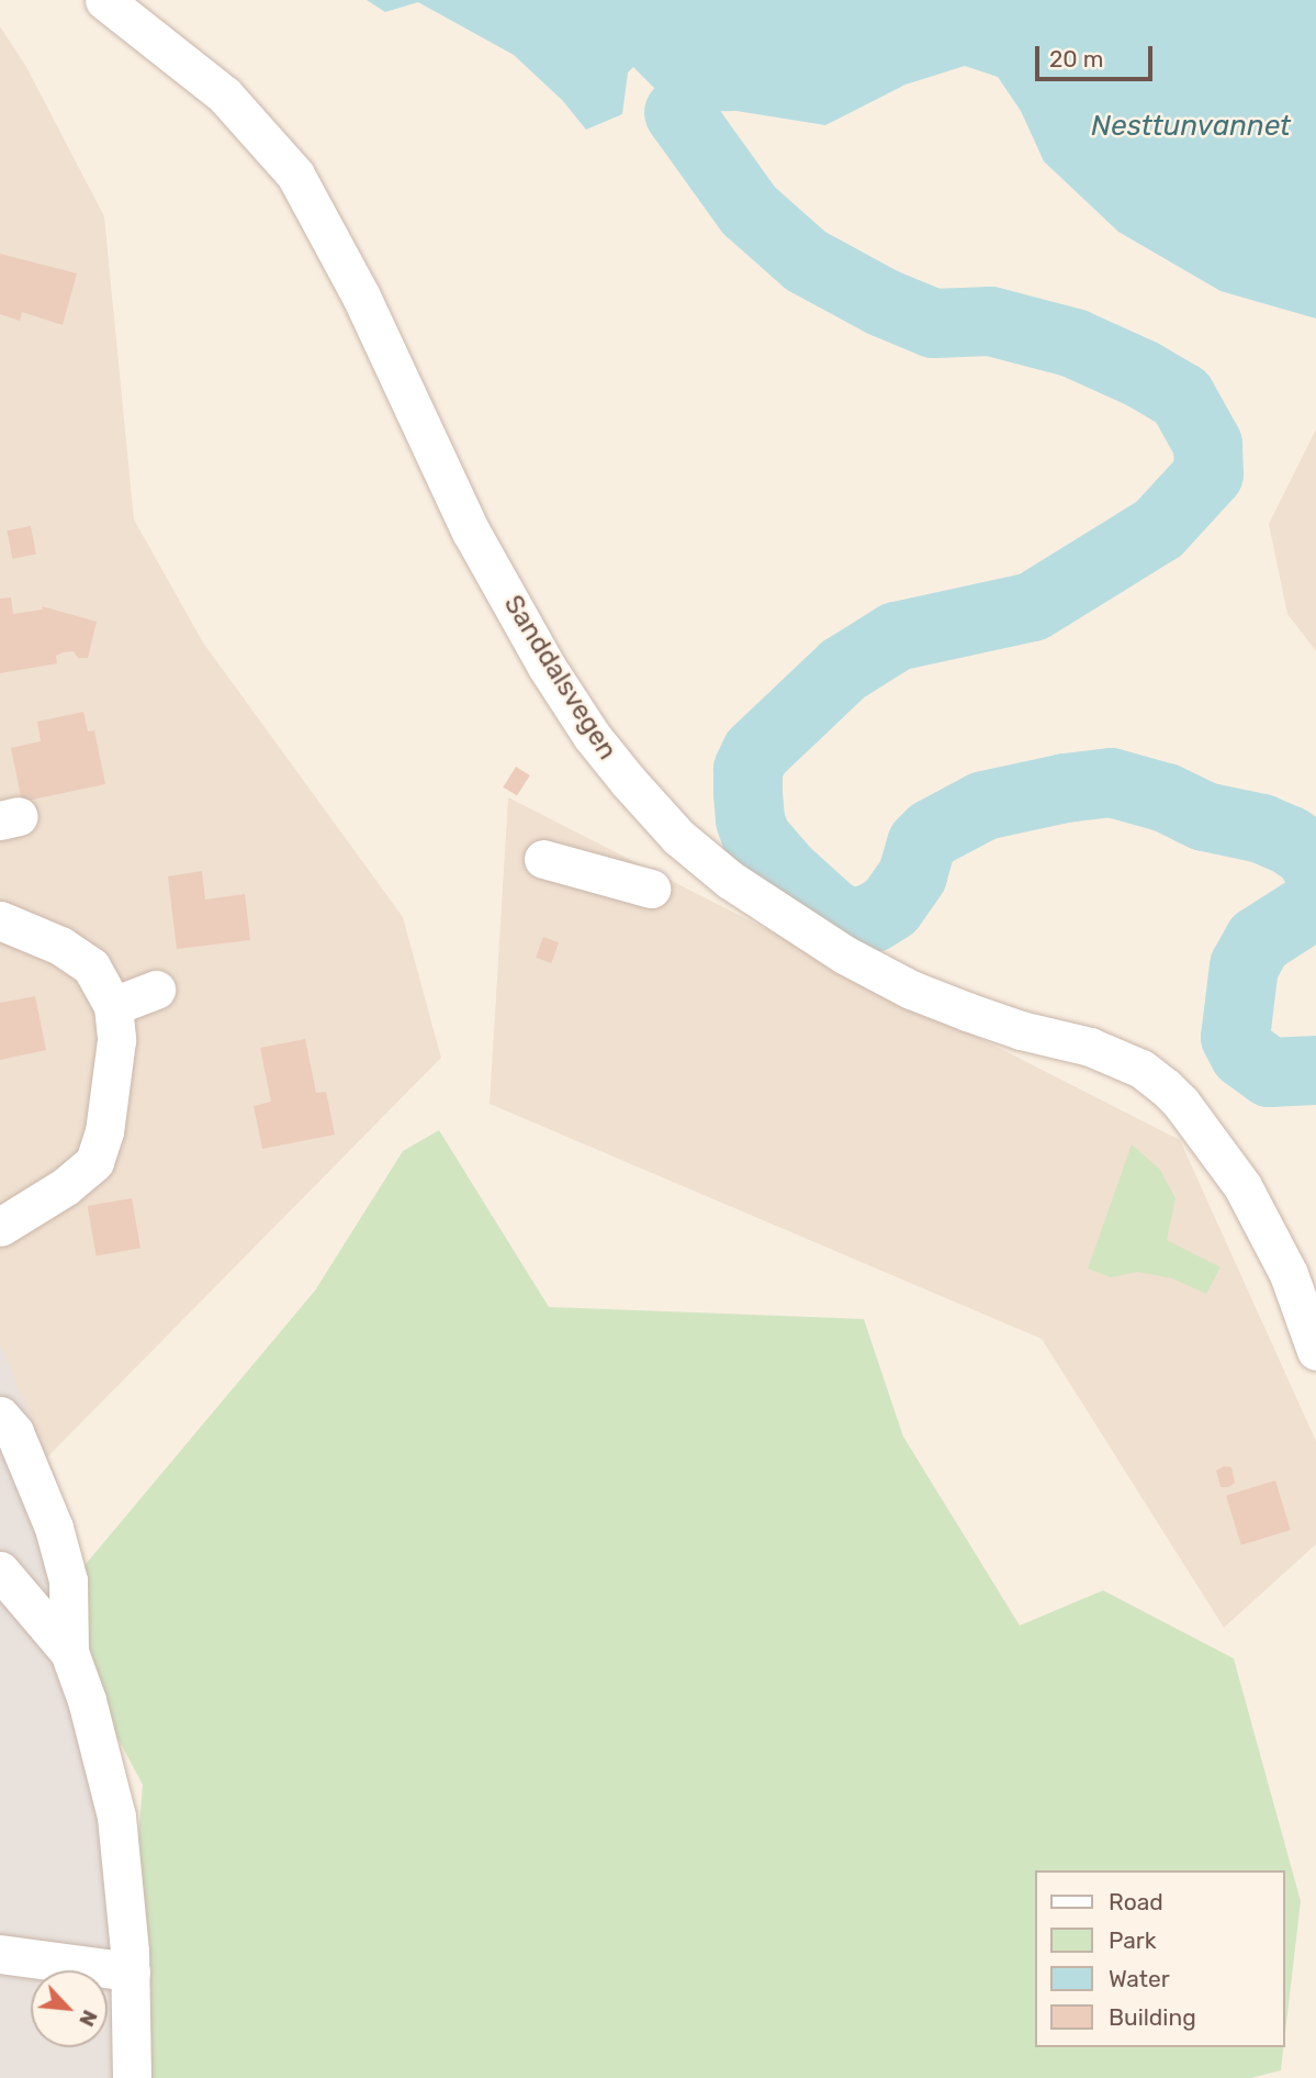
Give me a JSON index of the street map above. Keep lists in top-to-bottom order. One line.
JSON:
{"streets":{"street":["Sanddalsvegen"]},"water":["Nesttunvannet"],"legend":["Road","Park","Water","Building"],"scale_bar":"20 m","north":"bottom right"}
